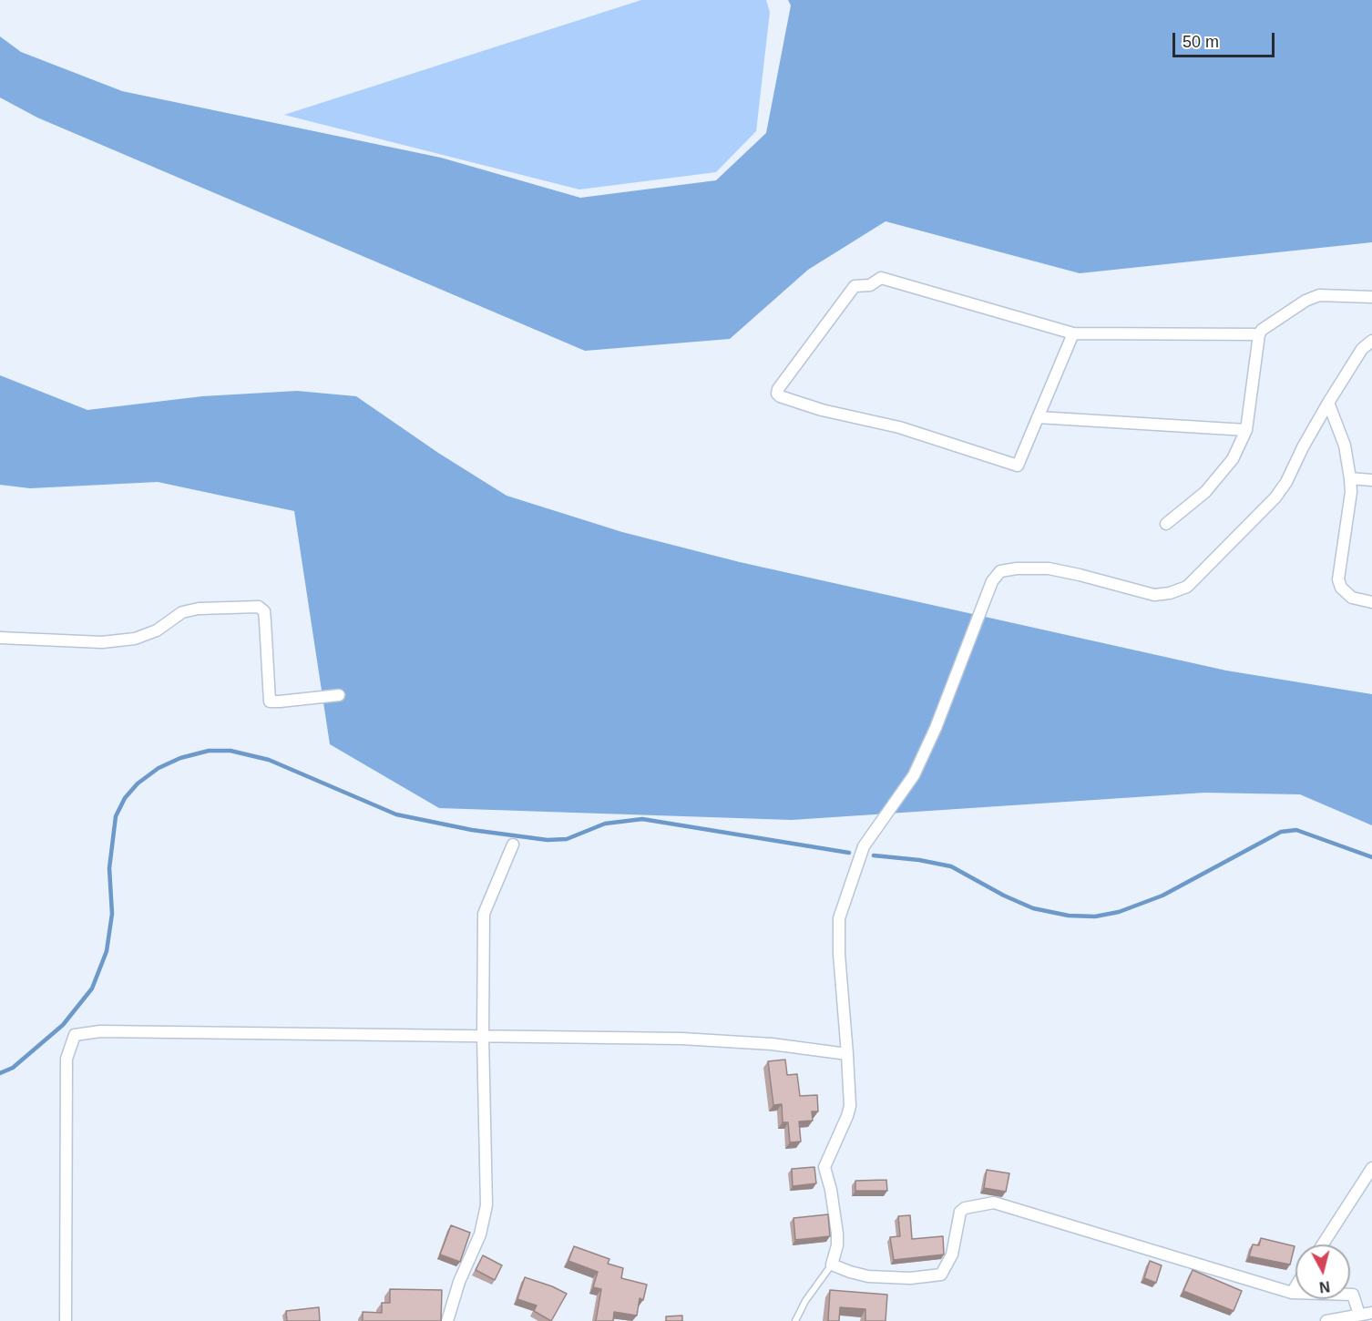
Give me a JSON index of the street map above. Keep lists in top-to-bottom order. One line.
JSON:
{"scale_bar":"50 m","north":"bottom"}
